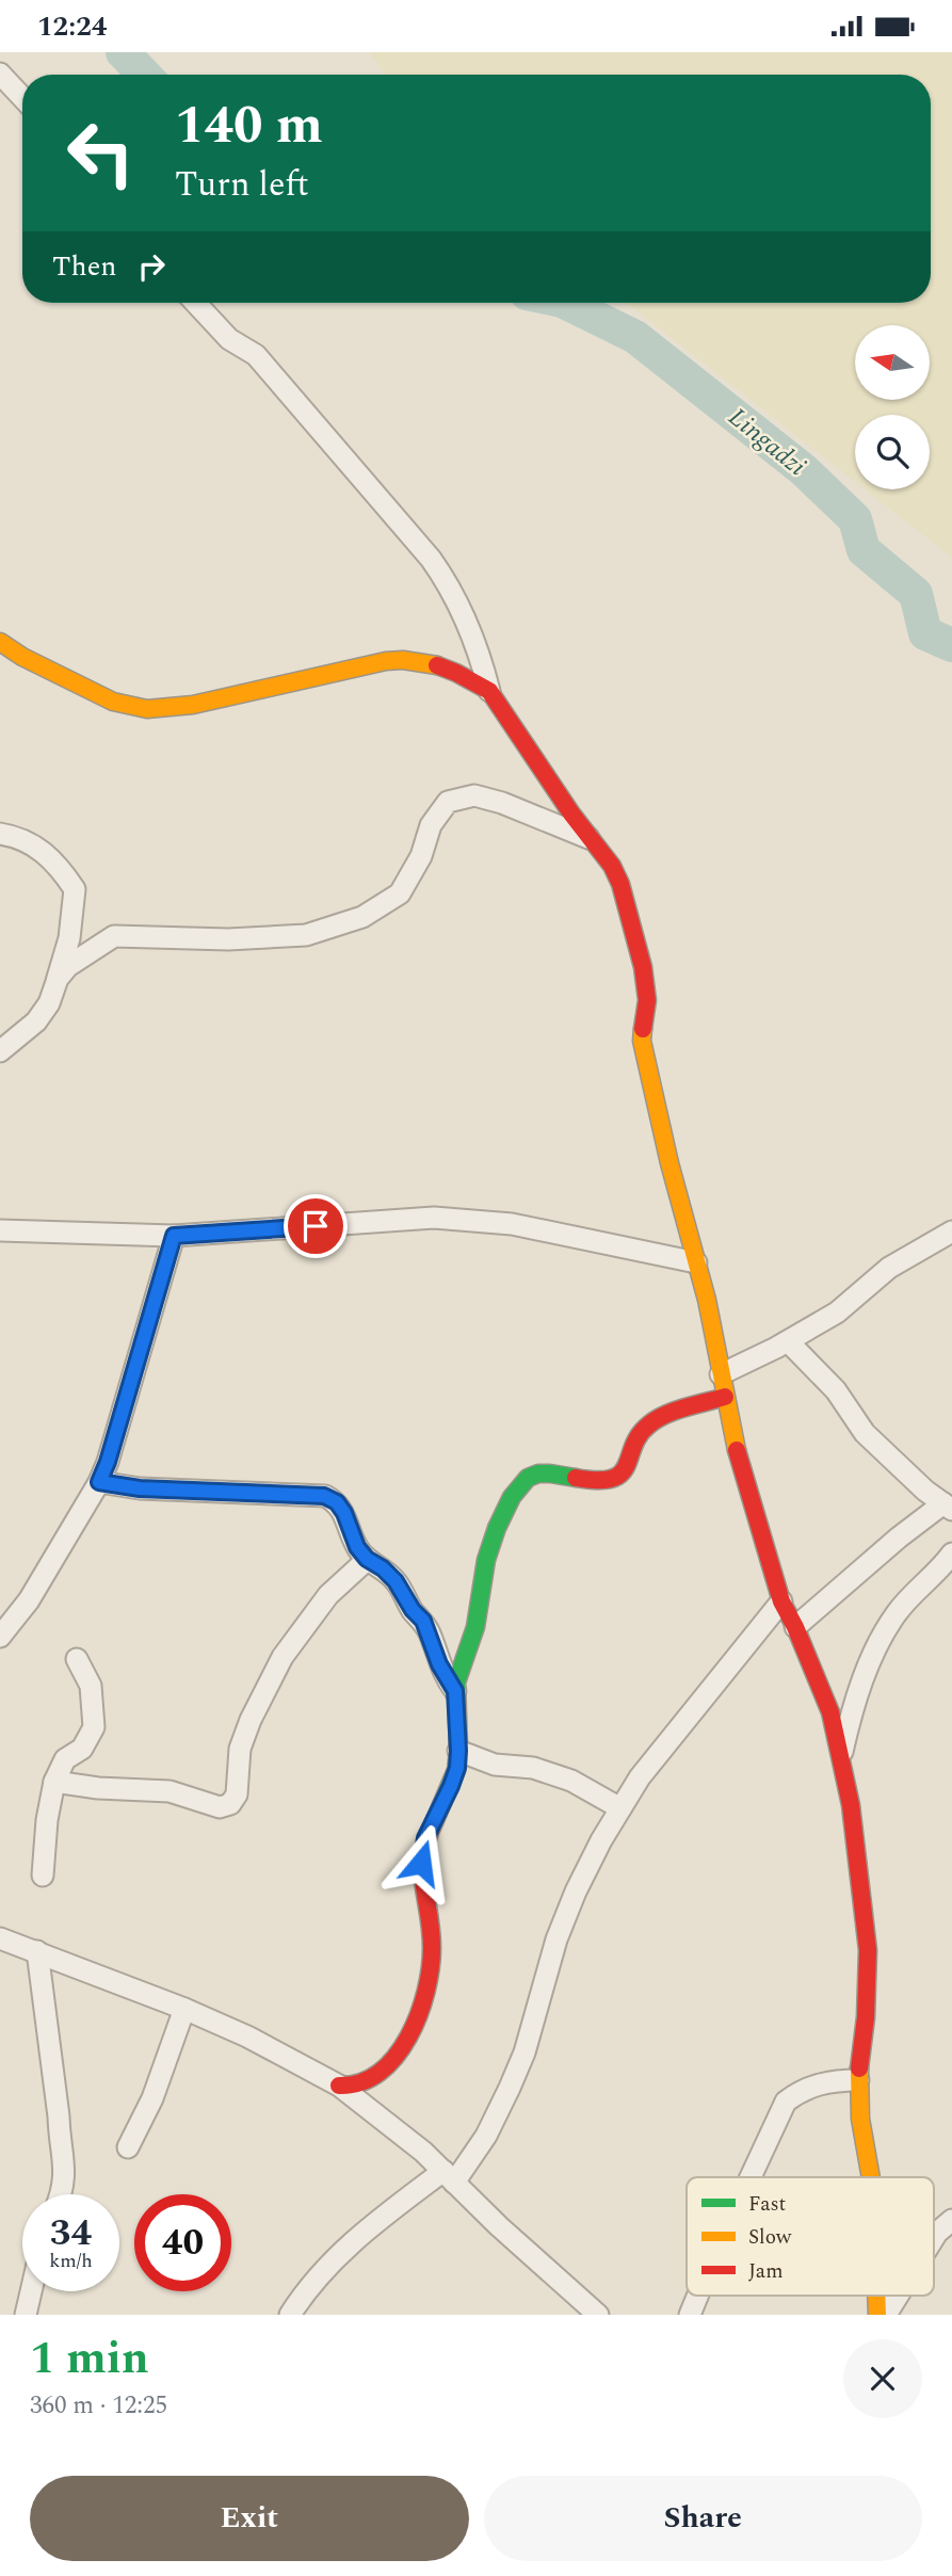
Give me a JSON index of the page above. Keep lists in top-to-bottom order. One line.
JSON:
{"water":["Lingadzi"],"legend":["Fast","Slow","Jam"],"north":"left","page":{"status":"12:24","turn":["140 m","Turn left"],"then":"Then","speed":"34 km/h","limit":"40","heading":["1 min","360 m · 12:25"],"buttons":["Exit","Share"]}}
